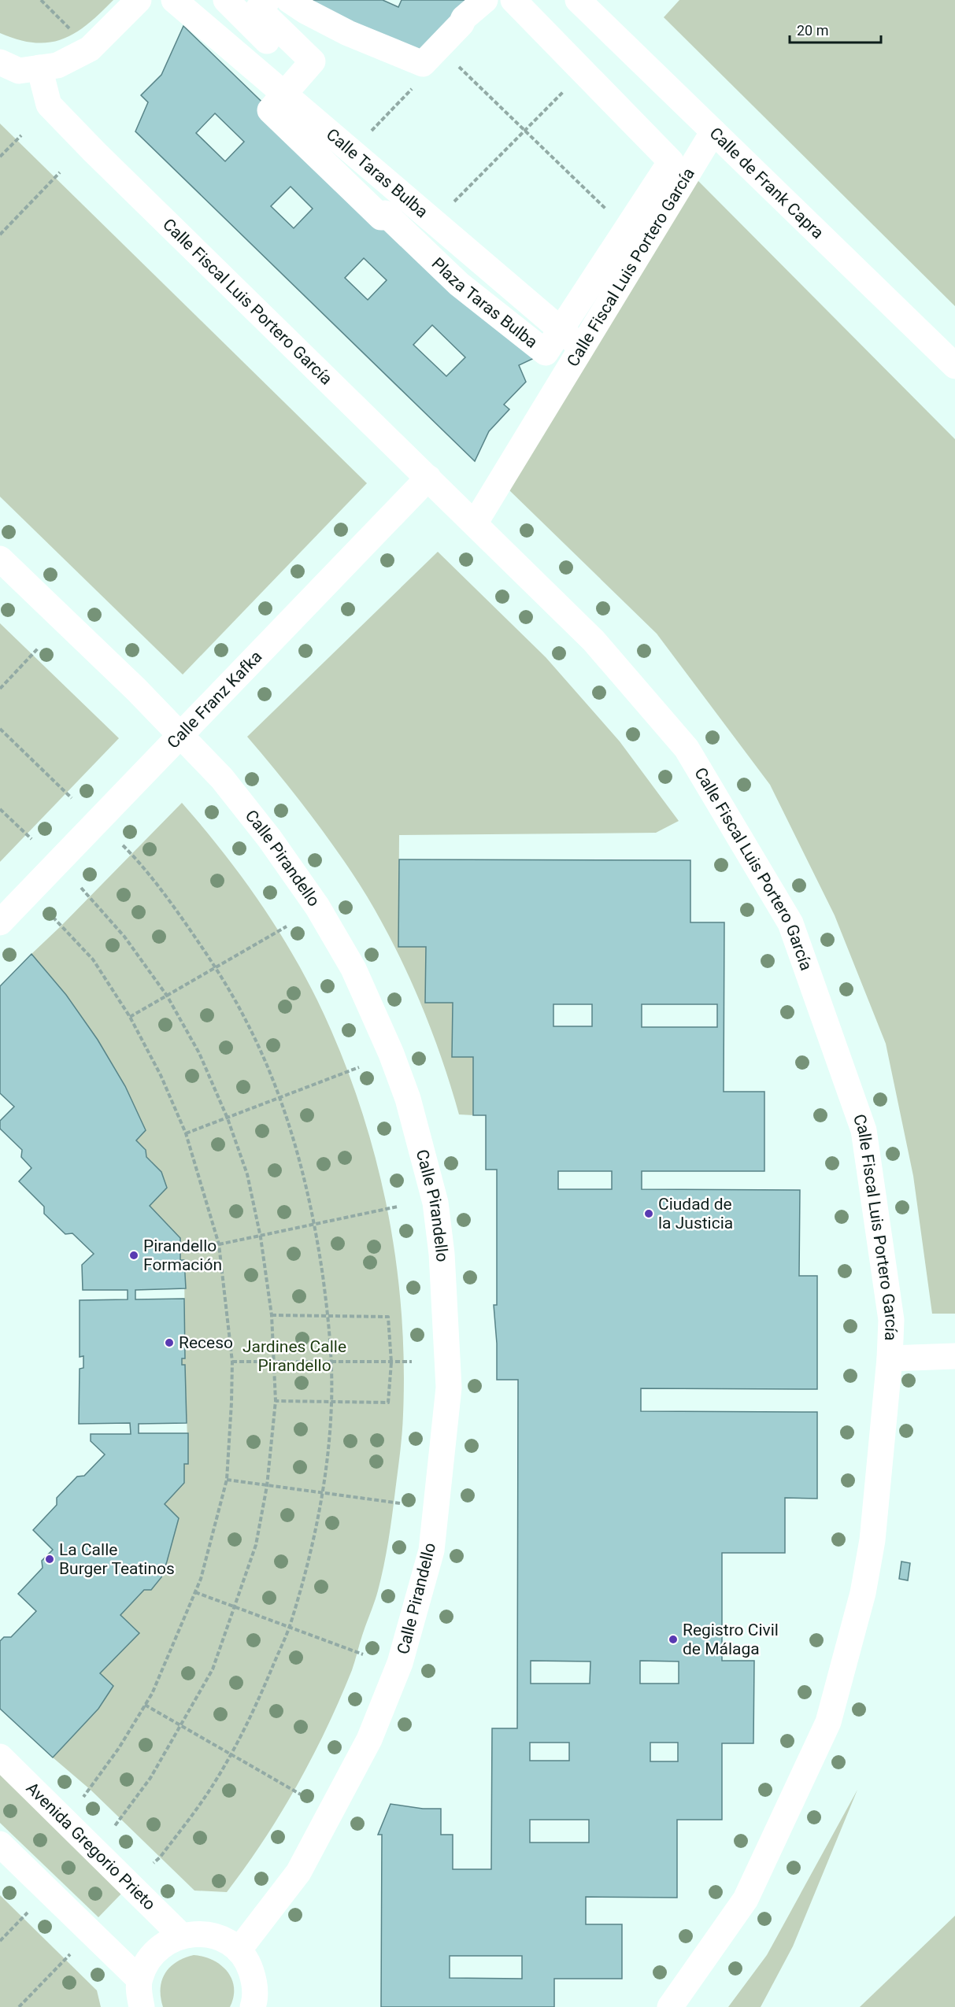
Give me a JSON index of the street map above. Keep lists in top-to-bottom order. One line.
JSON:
{"streets":{"street":["Calle Taras Bulba","Calle de Frank Capra","Calle Fiscal Luis Portero García","Plaza Taras Bulba","Calle Franz Kafka","Calle Pirandello","Avenida Gregorio Prieto"]},"crossings":[["Calle Taras Bulba","Calle Fiscal Luis Portero García"],["Calle Taras Bulba","Plaza Taras Bulba"],["Calle de Frank Capra","Calle Fiscal Luis Portero García"],["Calle Fiscal Luis Portero García","Calle Franz Kafka"],["Calle Franz Kafka","Calle Pirandello"]],"parks":["Jardines Calle Pirandello"],"places":["Ciudad de la Justicia","Pirandello Formación","Receso","La Calle Burger Teatinos","Registro Civil de Málaga"],"scale_bar":"20 m"}
